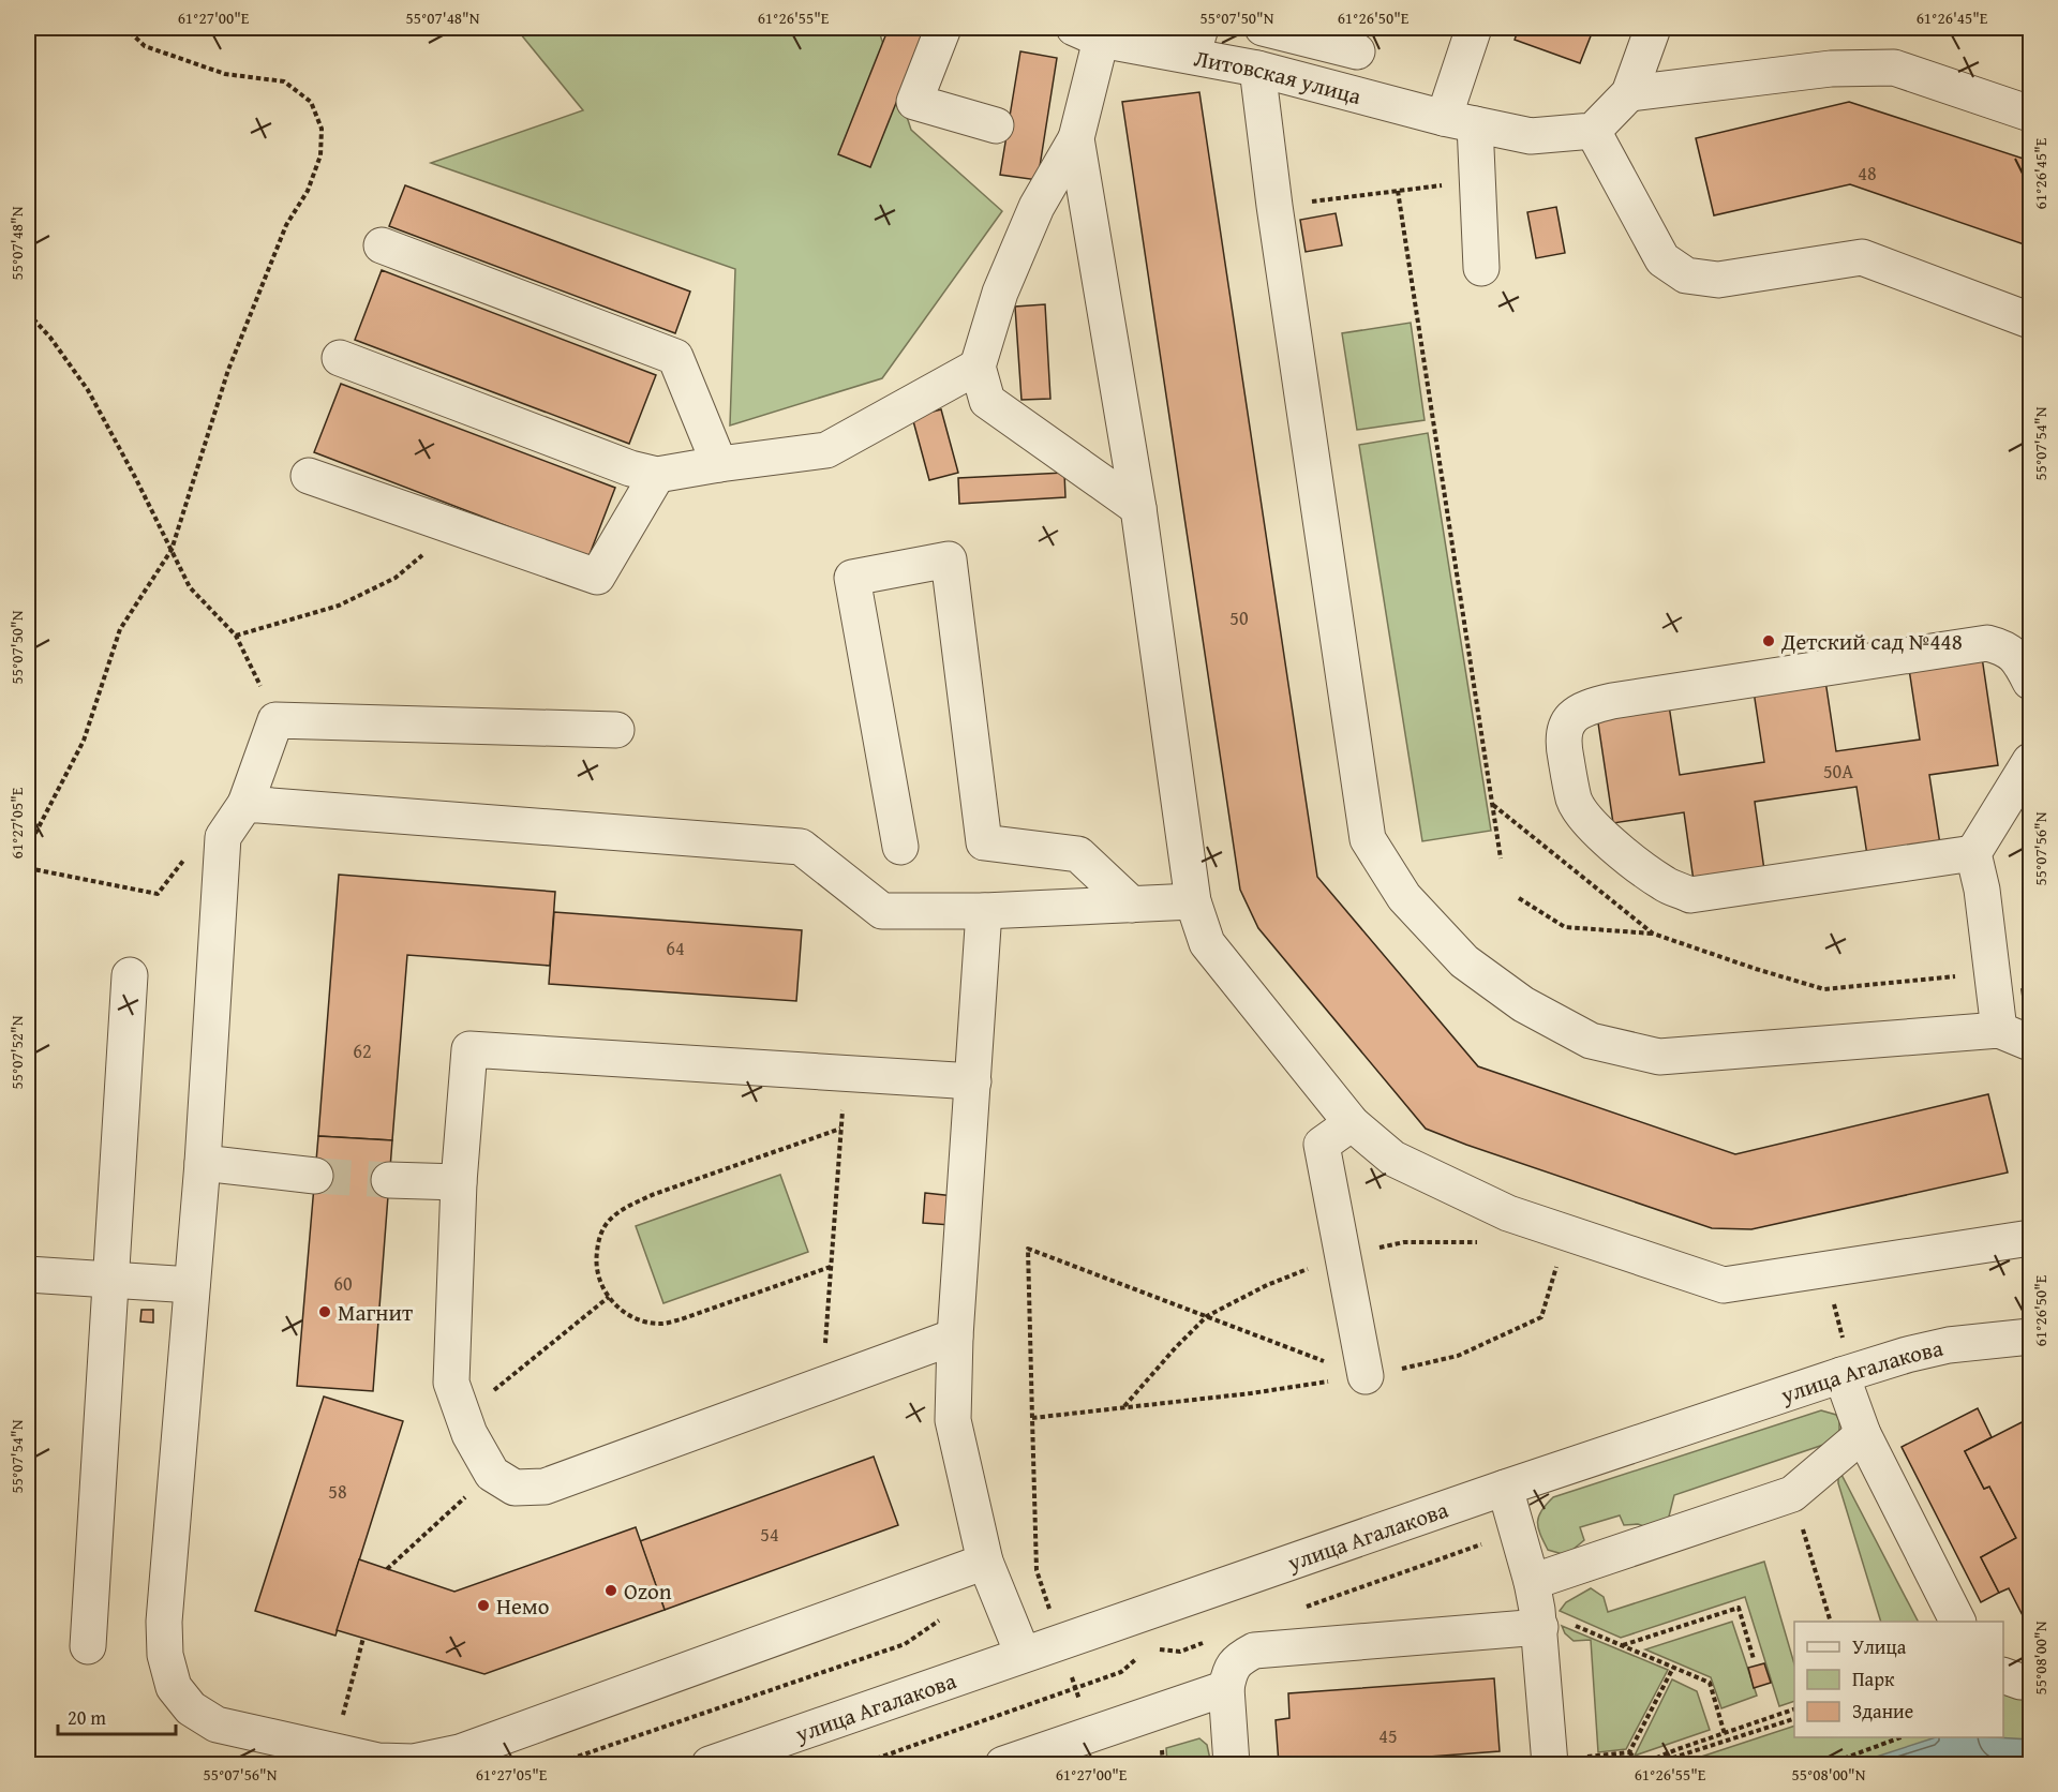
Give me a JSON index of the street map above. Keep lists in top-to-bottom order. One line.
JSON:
{"streets":{"street":["Литовская улица","улица Агалакова"]},"places":["Детский сад №448","Магнит","Ozon","Немо"],"house_numbers":["48","50","50А","64","62","60","58","54","45"],"legend":["Улица","Парк","Здание"],"scale_bar":"20 m","coordinates":["61°27'00\"E","55°07'48\"N","61°26'55\"E","55°07'50\"N","61°26'50\"E","61°26'45\"E","55°07'54\"N","61°27'05\"E","55°07'56\"N","55°07'52\"N","55°08'00\"N"]}
